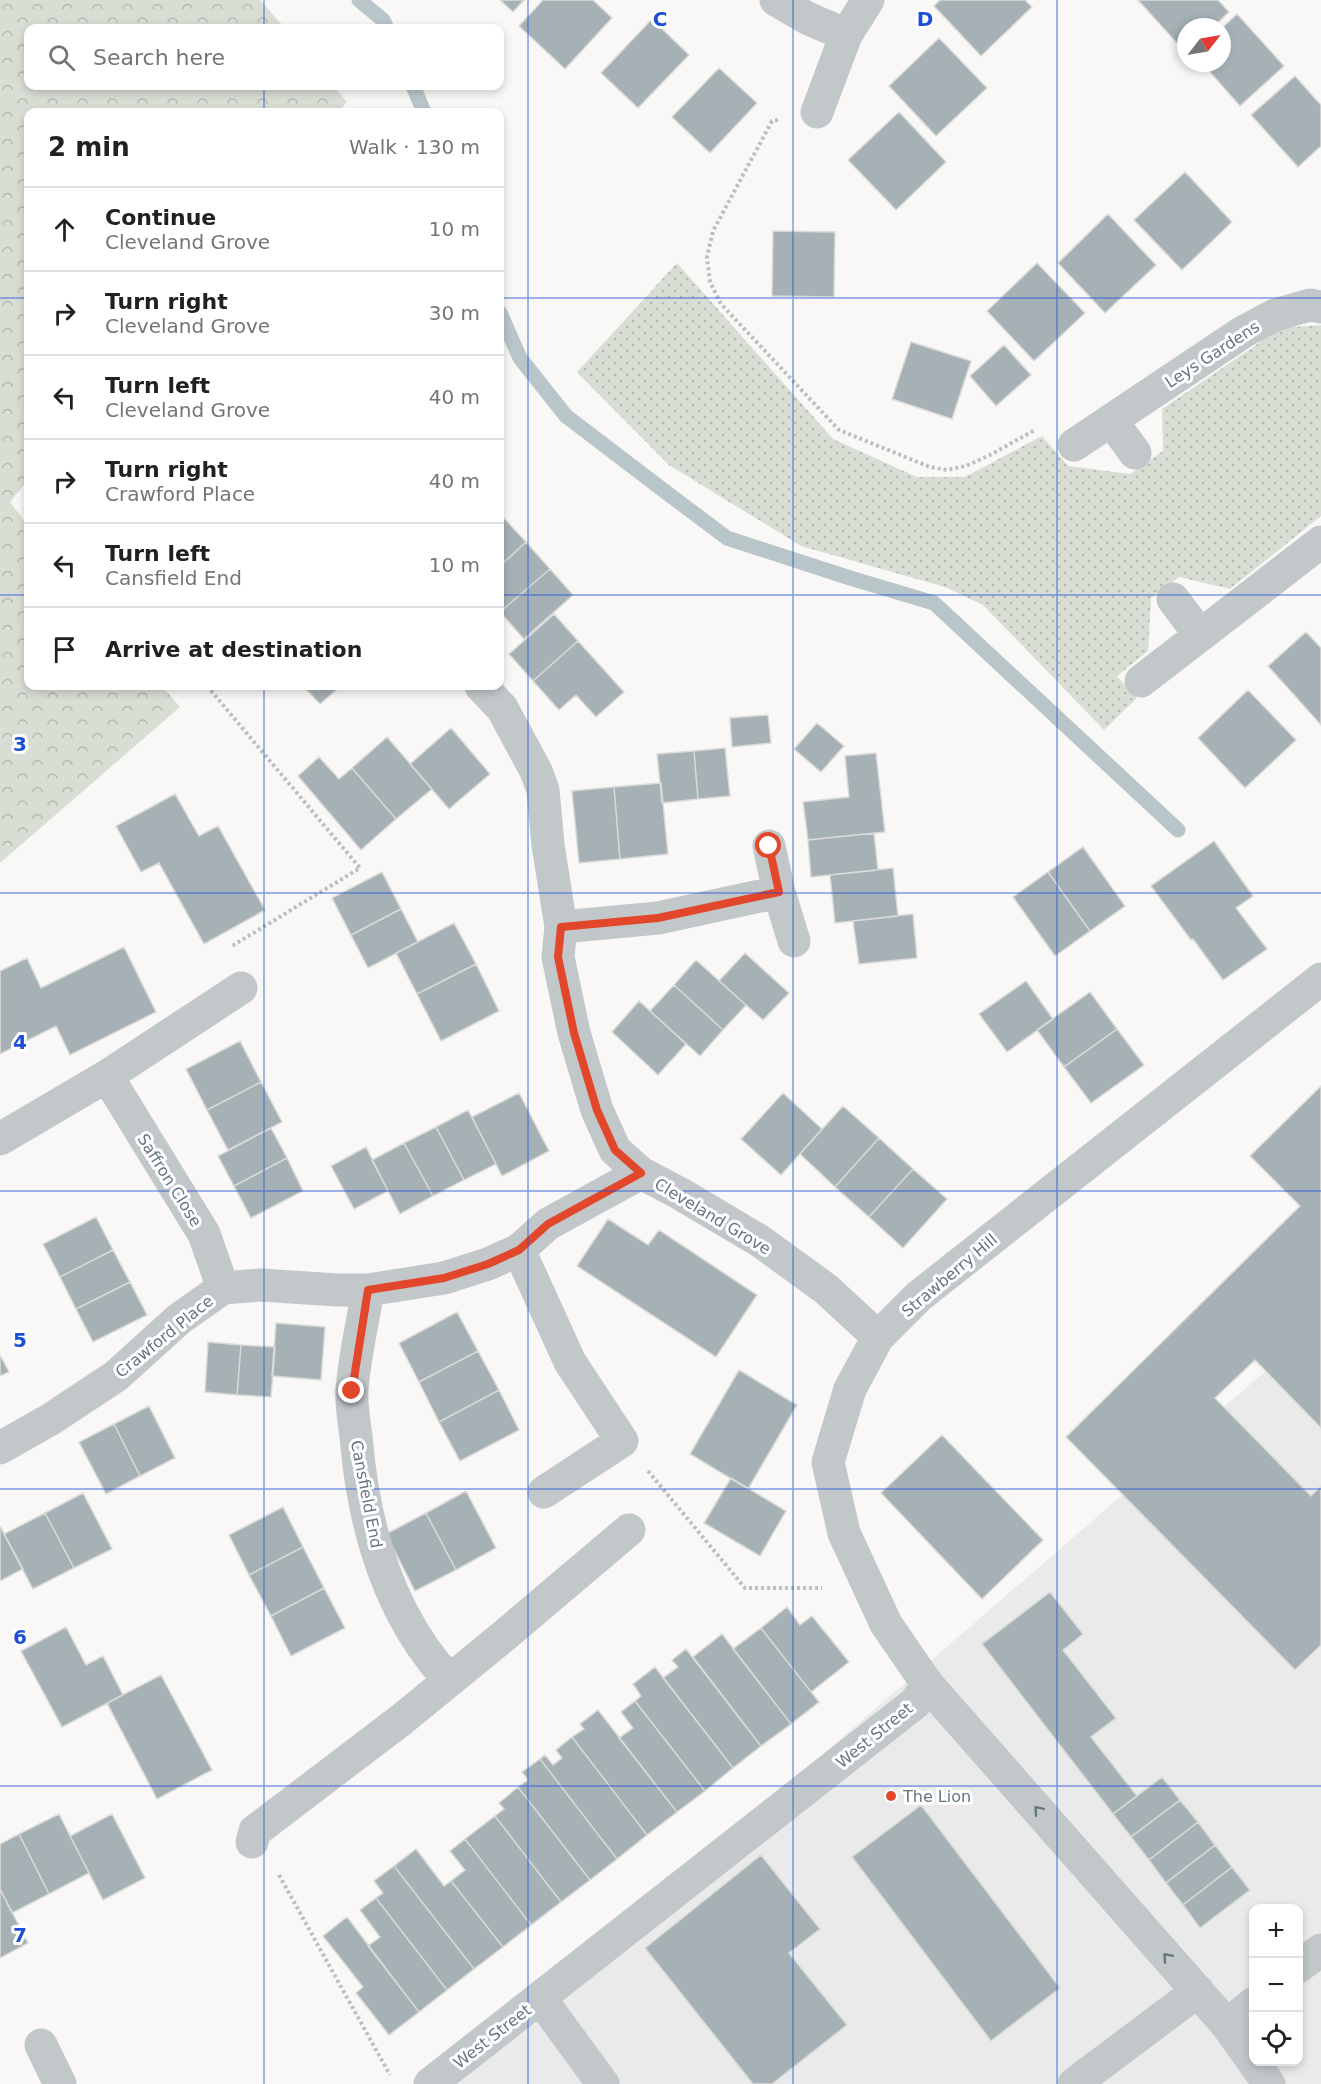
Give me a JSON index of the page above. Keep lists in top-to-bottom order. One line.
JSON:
{"streets":{"street":["Leys Gardens","Saffron Close","Cleveland Grove","Strawberry Hill","Crawford Place","Cansfield End","West Street"]},"crossings":[["Saffron Close","Crawford Place"],["Cleveland Grove","Strawberry Hill"],["Cleveland Grove","Crawford Place"],["Strawberry Hill","West Street"],["Crawford Place","Cansfield End"]],"places":["The Lion"],"north":"top right","page":{"search":"Search here","heading":["2 min","Walk · 130 m"],"list":[["Continue","Cleveland Grove","10 m"],["Turn right","Cleveland Grove","30 m"],["Turn left","Cleveland Grove","40 m"],["Turn right","Crawford Place","40 m"],["Turn left","Cansfield End","10 m"],"Arrive at destination"],"map_buttons":["+","−"]},"grid":{"columns":["C","D"],"rows":["3","4","5","6","7"]}}
